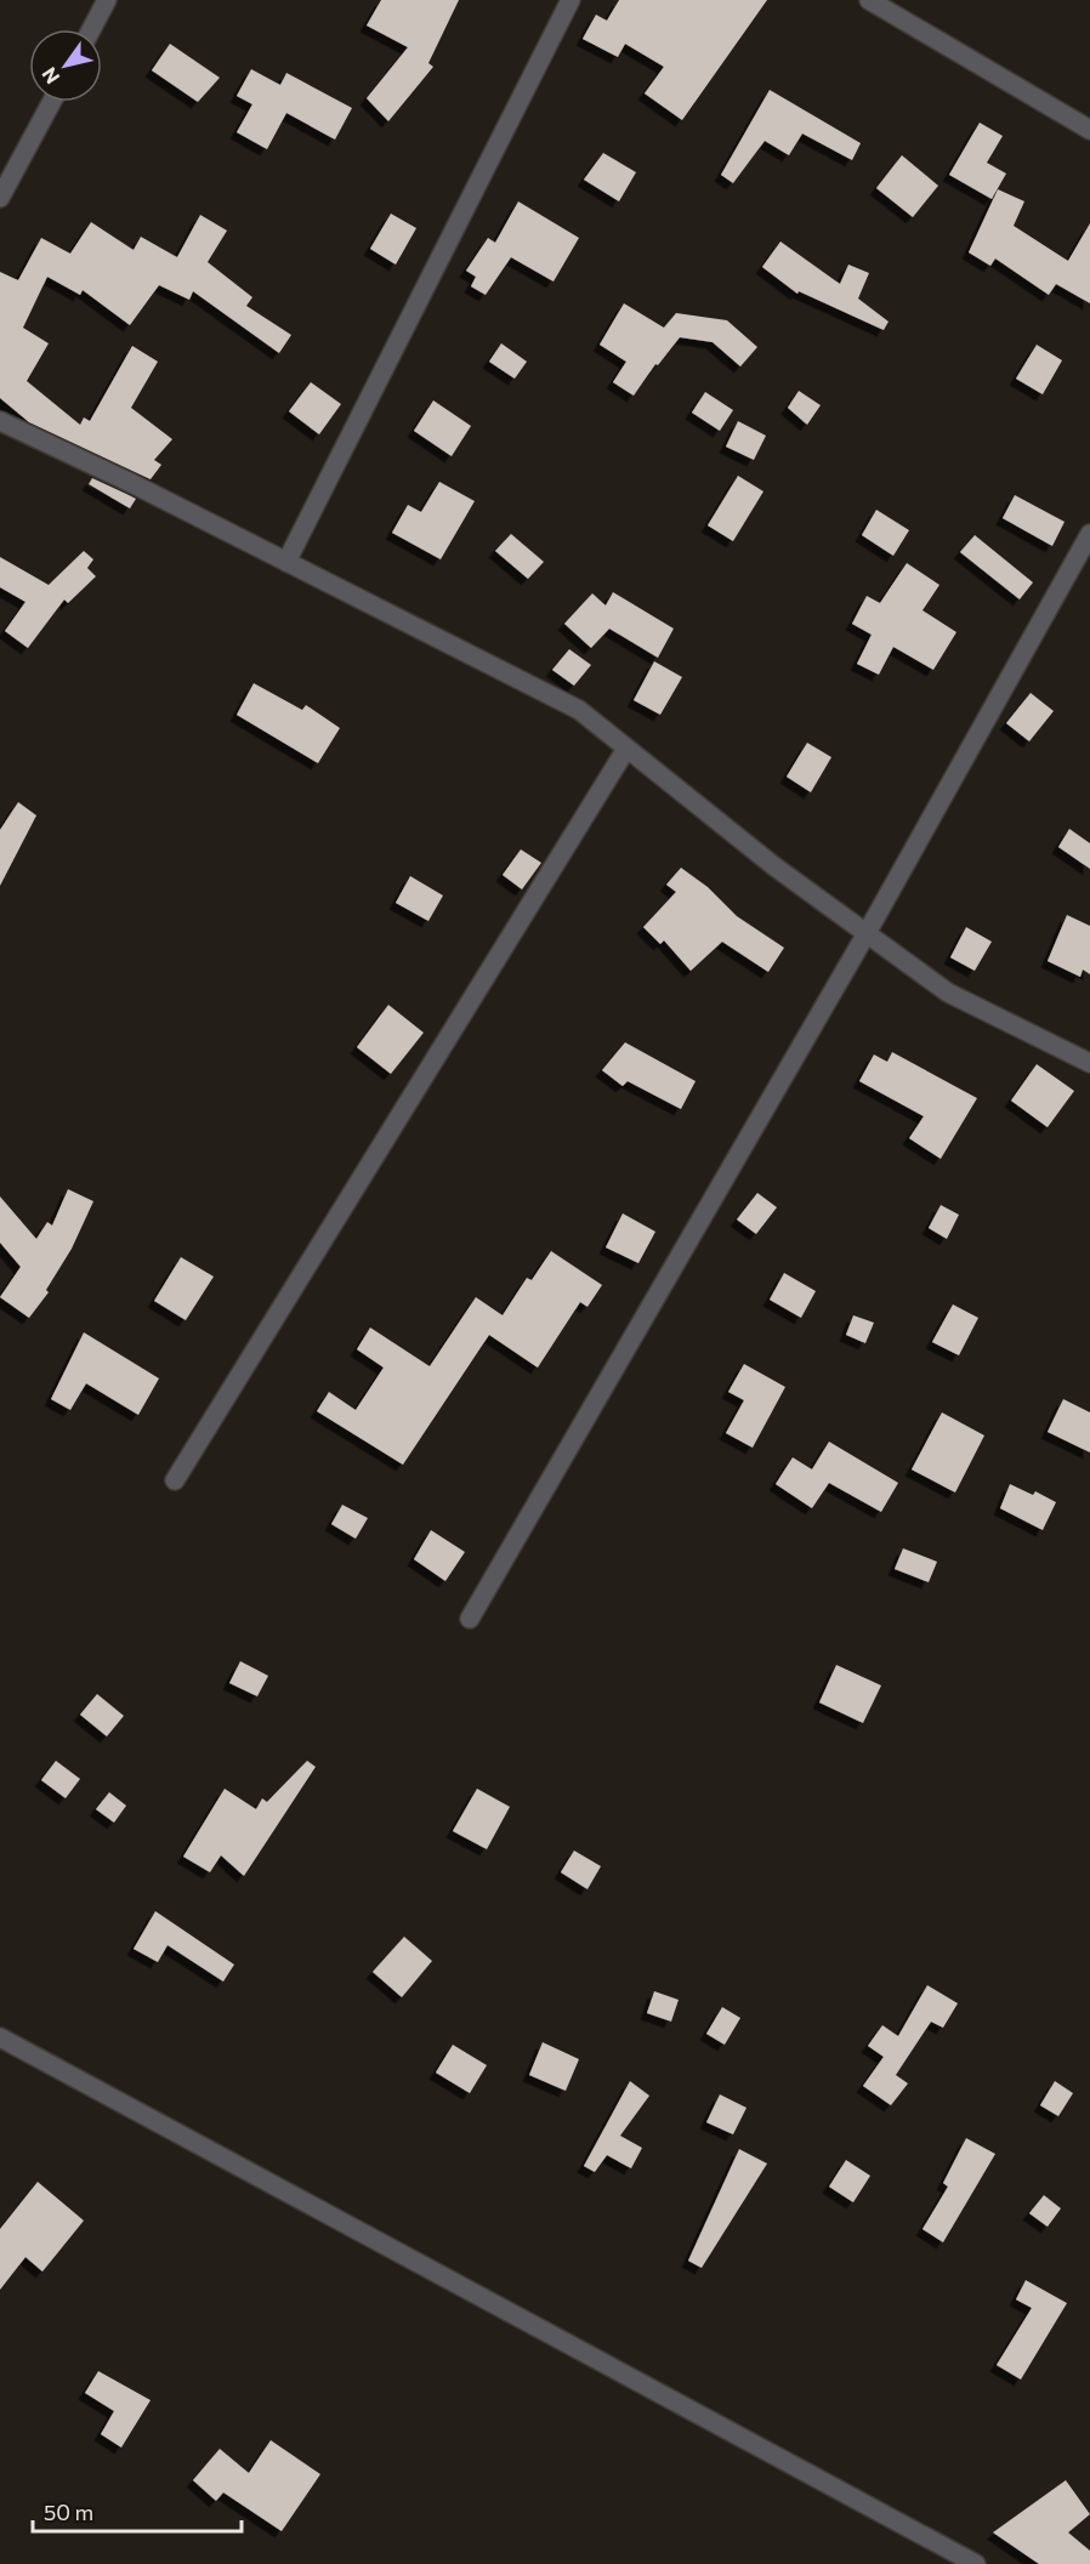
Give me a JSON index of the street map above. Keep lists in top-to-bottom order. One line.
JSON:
{"scale_bar":"50 m","north":"bottom left"}
